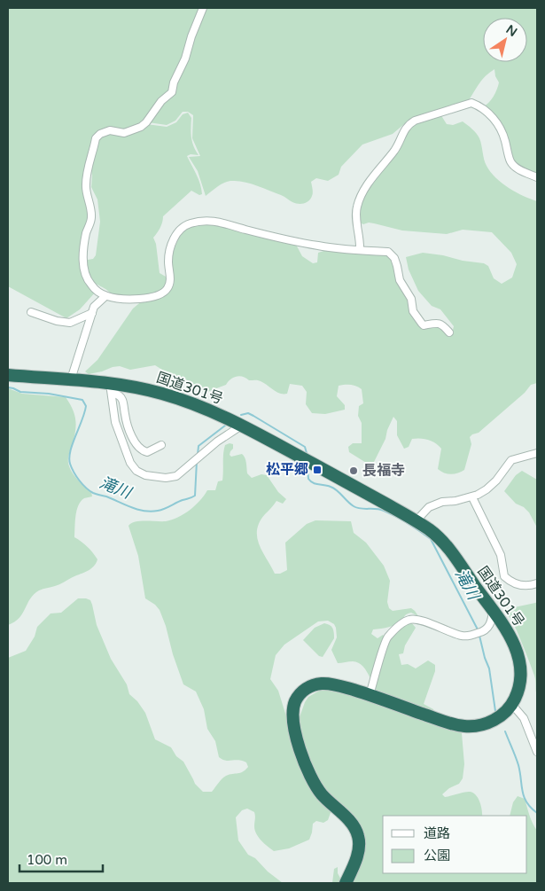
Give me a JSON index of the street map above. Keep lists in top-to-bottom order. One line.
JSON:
{"streets":{"highway":["国道301号"]},"water":["滝川"],"places":{"transit":["松平郷"],"other":["長福寺"]},"legend":["道路","公園"],"scale_bar":"100 m","north":"top right"}
